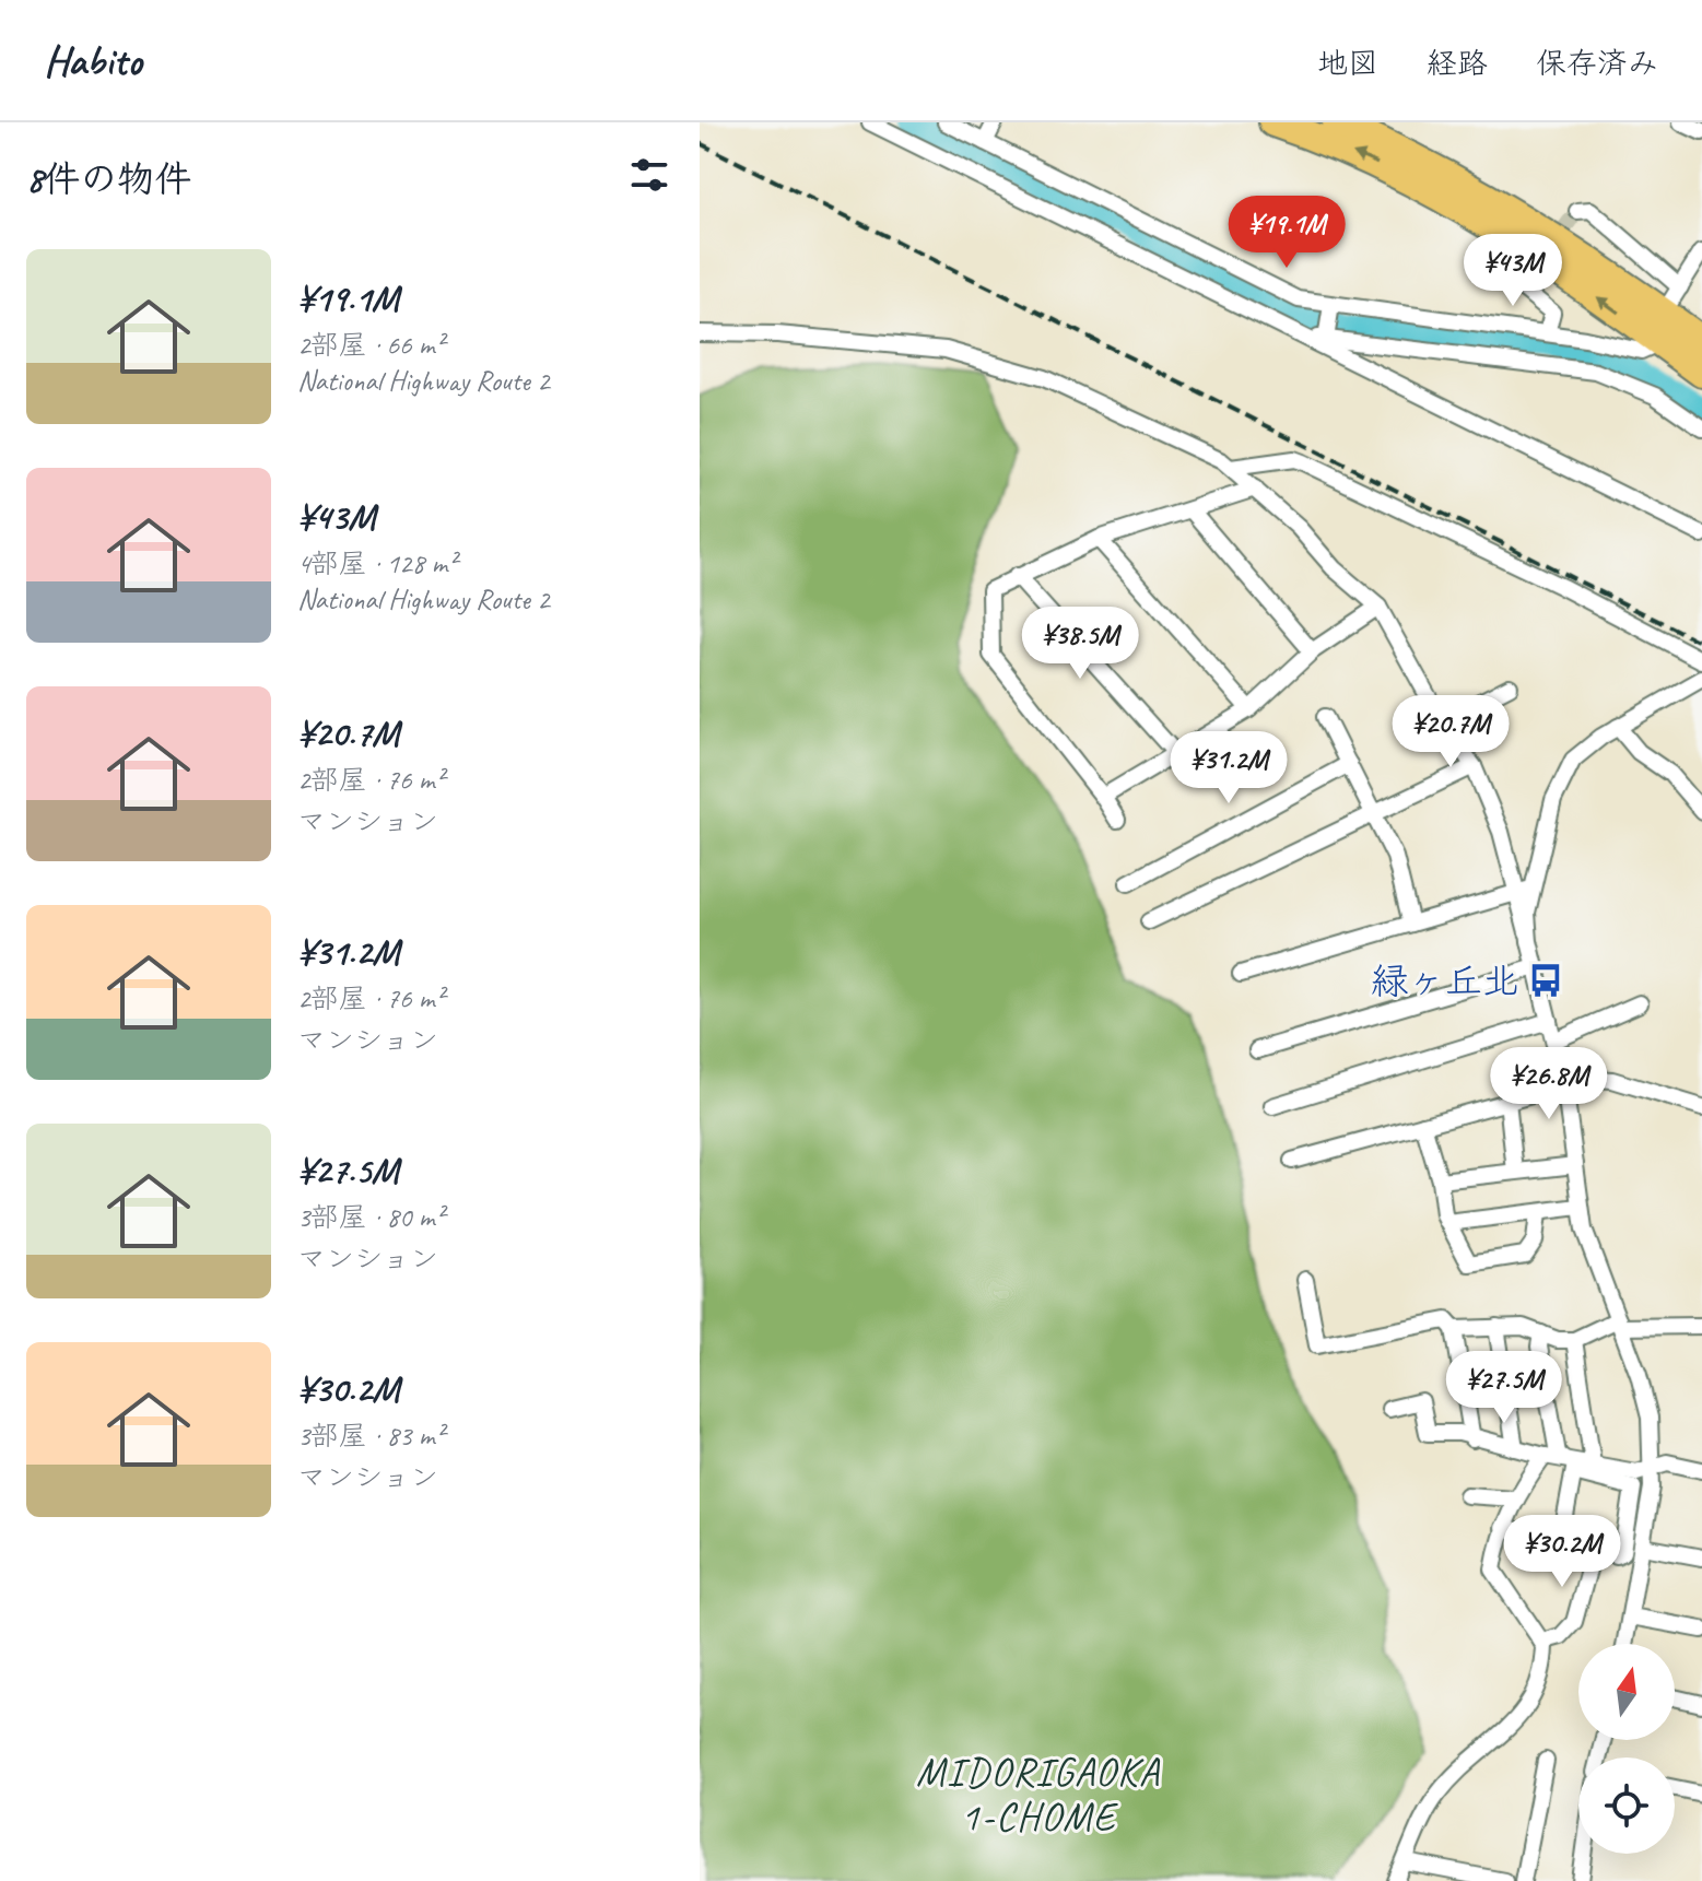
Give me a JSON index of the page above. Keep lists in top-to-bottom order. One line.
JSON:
{"districts":["MIDORIGAOKA 1-CHOME"],"places":{"bus stop":["緑ヶ丘北"]},"north":"top","page":{"header":"Habito","nav":["地図","経路","保存済み"],"heading":"8件の物件","price":["¥19.1M","¥43M","¥38.5M","¥20.7M","¥31.2M","¥26.8M","¥27.5M","¥30.2M"],"list":[{"name":"¥19.1M","note":"2部屋 · 66 m² · National Highway Route 2"},{"name":"¥43M","note":"4部屋 · 128 m² · National Highway Route 2"},{"name":"¥20.7M","note":"2部屋 · 76 m² · マンション"},{"name":"¥31.2M","note":"2部屋 · 76 m² · マンション"},{"name":"¥27.5M","note":"3部屋 · 80 m² · マンション"},{"name":"¥30.2M","note":"3部屋 · 83 m² · マンション"}]}}
